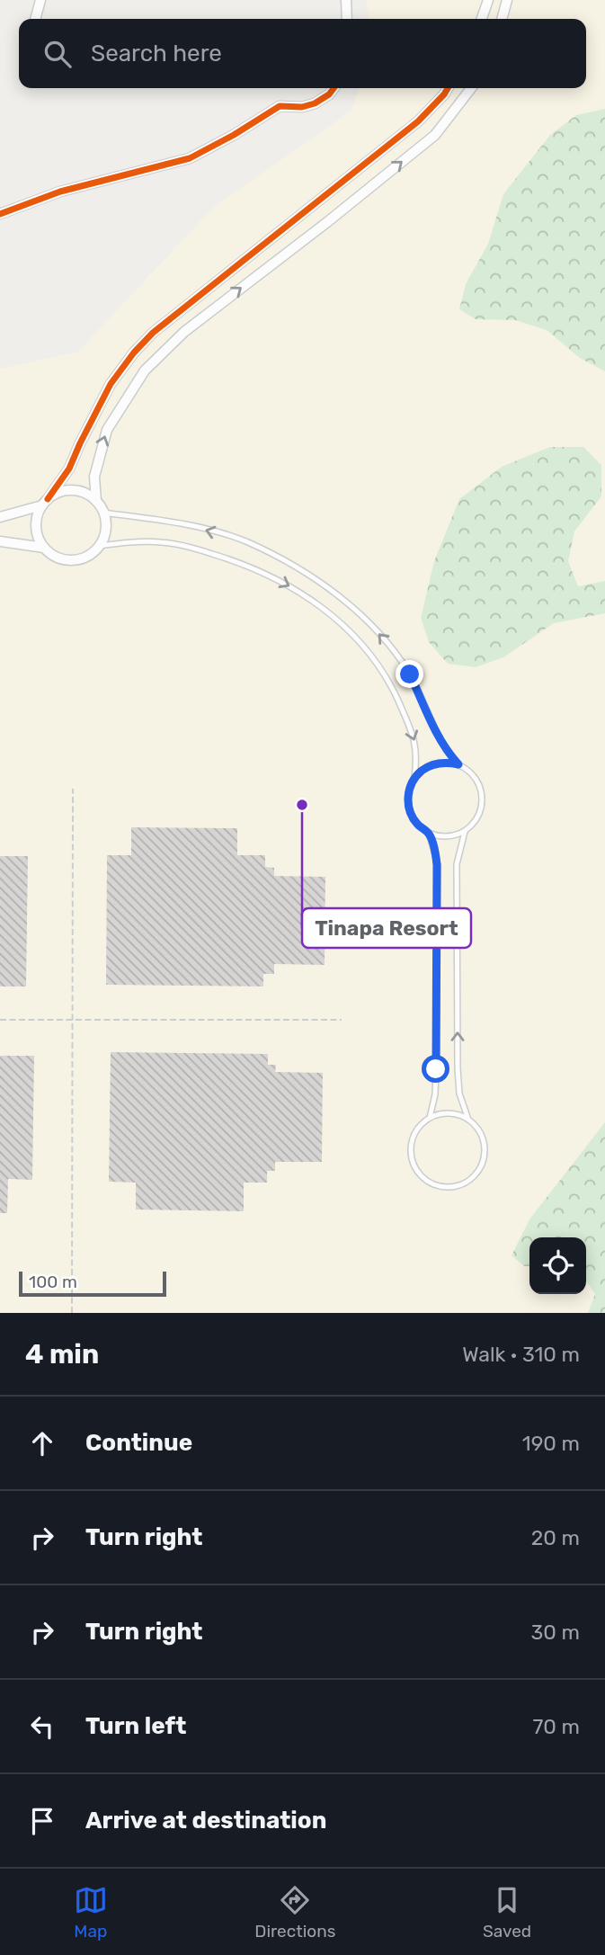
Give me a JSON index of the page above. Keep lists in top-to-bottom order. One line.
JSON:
{"places":["Tinapa Resort"],"scale_bar":"100 m","page":{"search":"Search here","scale":"100 m","heading":["4 min","Walk · 310 m"],"list":[["Continue","190 m"],["Turn right","20 m"],["Turn right","30 m"],["Turn left","70 m"],"Arrive at destination"],"nav":["Map","Directions","Saved"]}}
